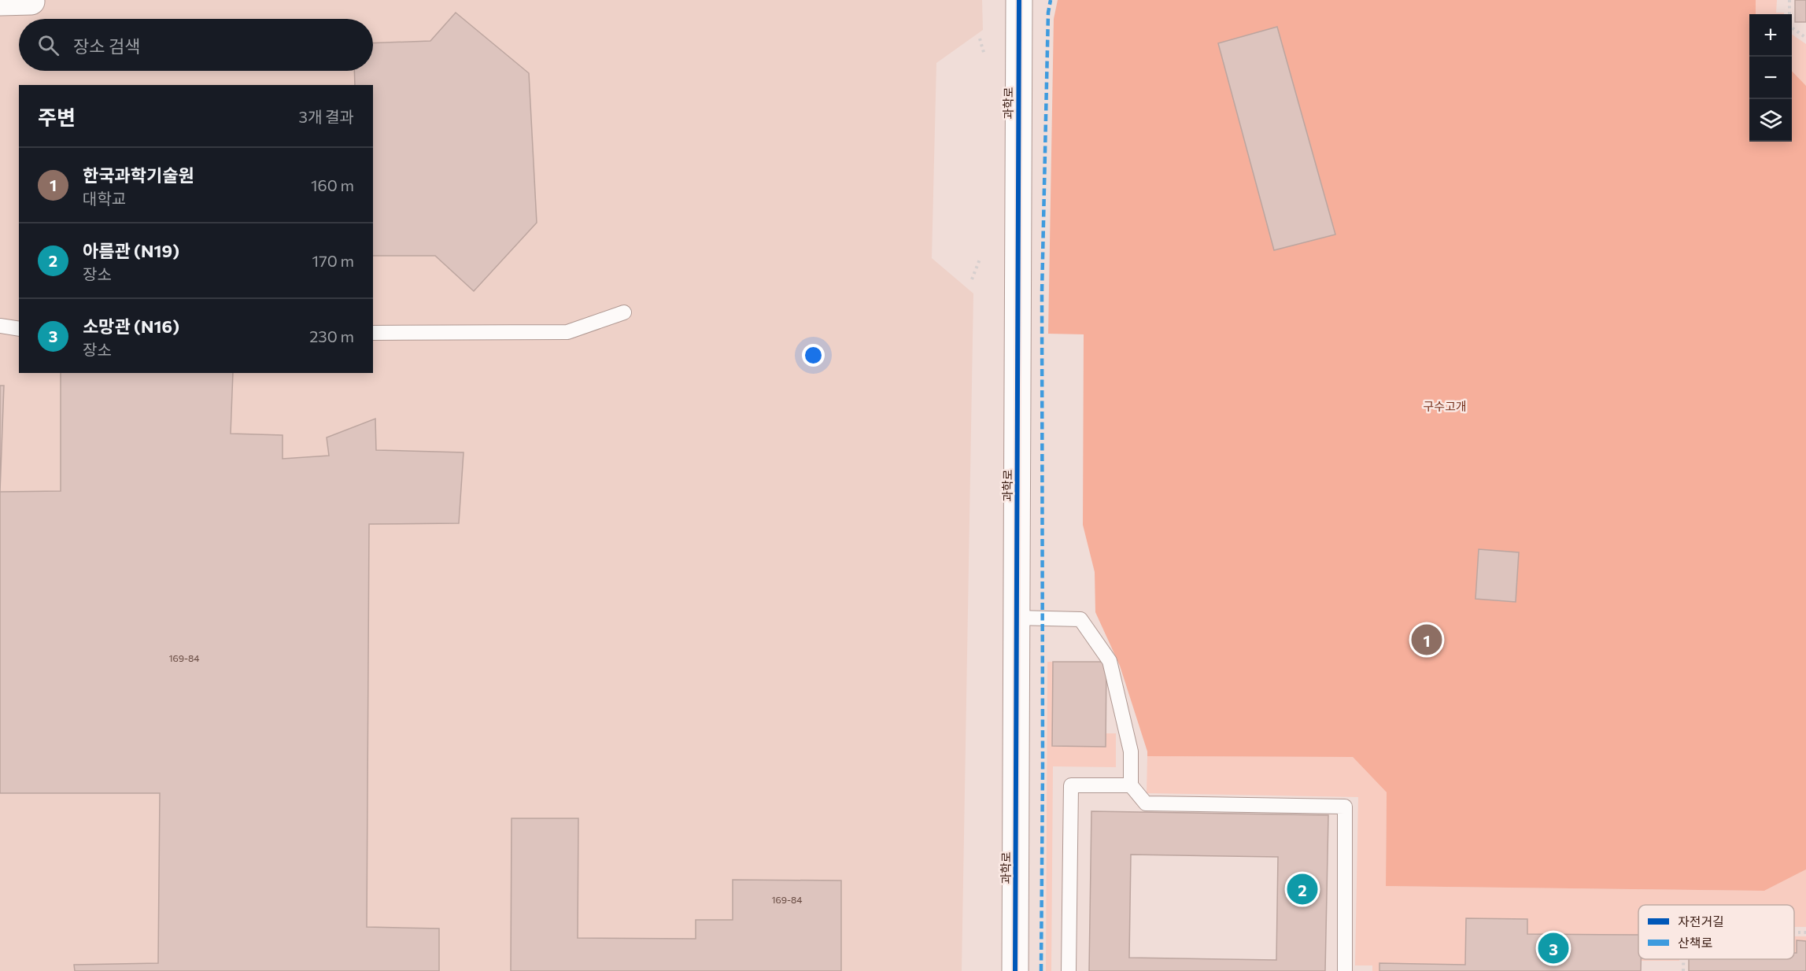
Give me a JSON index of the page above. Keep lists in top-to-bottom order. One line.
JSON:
{"streets":{"street":["과학로"]},"parks":["구수고개"],"house_numbers":["169-84","169-84"],"legend":["자전거길","산책로"],"page":{"map_buttons":["+","−"],"search":"장소 검색","heading":["주변","3개 결과"],"list":[{"mark":"1","name":"한국과학기술원","note":"대학교","value":"160 m"},{"mark":"2","name":"아름관 (N19)","note":"장소","value":"170 m"},{"mark":"3","name":"소망관 (N16)","note":"장소","value":"230 m"}],"pins":["1","2","3"]}}
